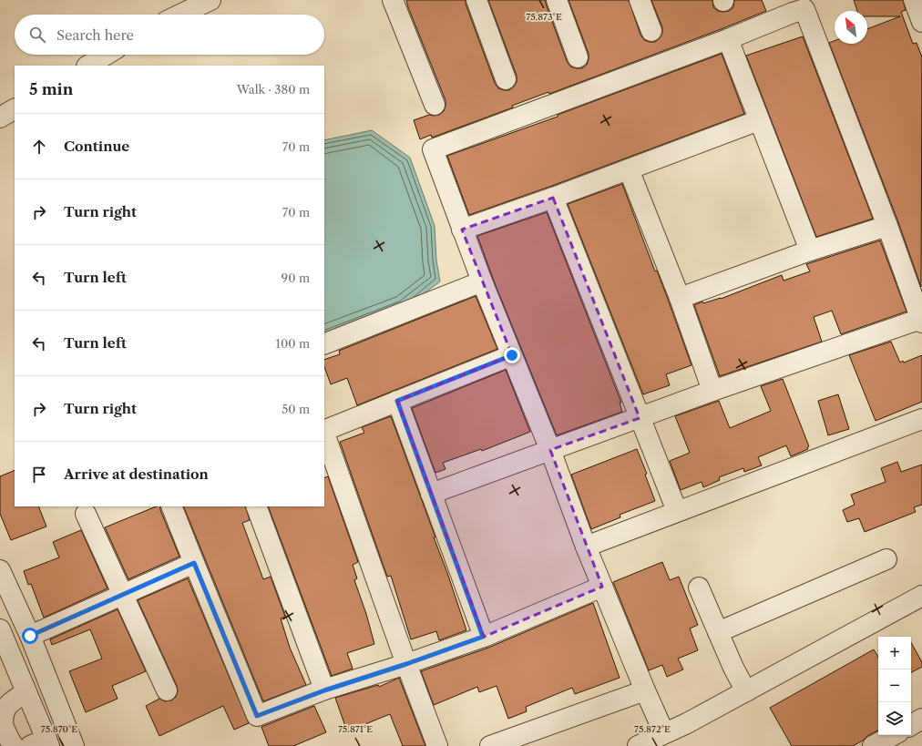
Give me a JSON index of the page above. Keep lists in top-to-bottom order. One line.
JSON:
{"north":"top left","page":{"search":"Search here","heading":["5 min","Walk · 380 m"],"list":[["Continue","70 m"],["Turn right","70 m"],["Turn left","90 m"],["Turn left","100 m"],["Turn right","50 m"],"Arrive at destination"],"map_buttons":["+","−"]},"coordinates":["75.873°E","75.870°E","75.871°E","75.872°E"]}
